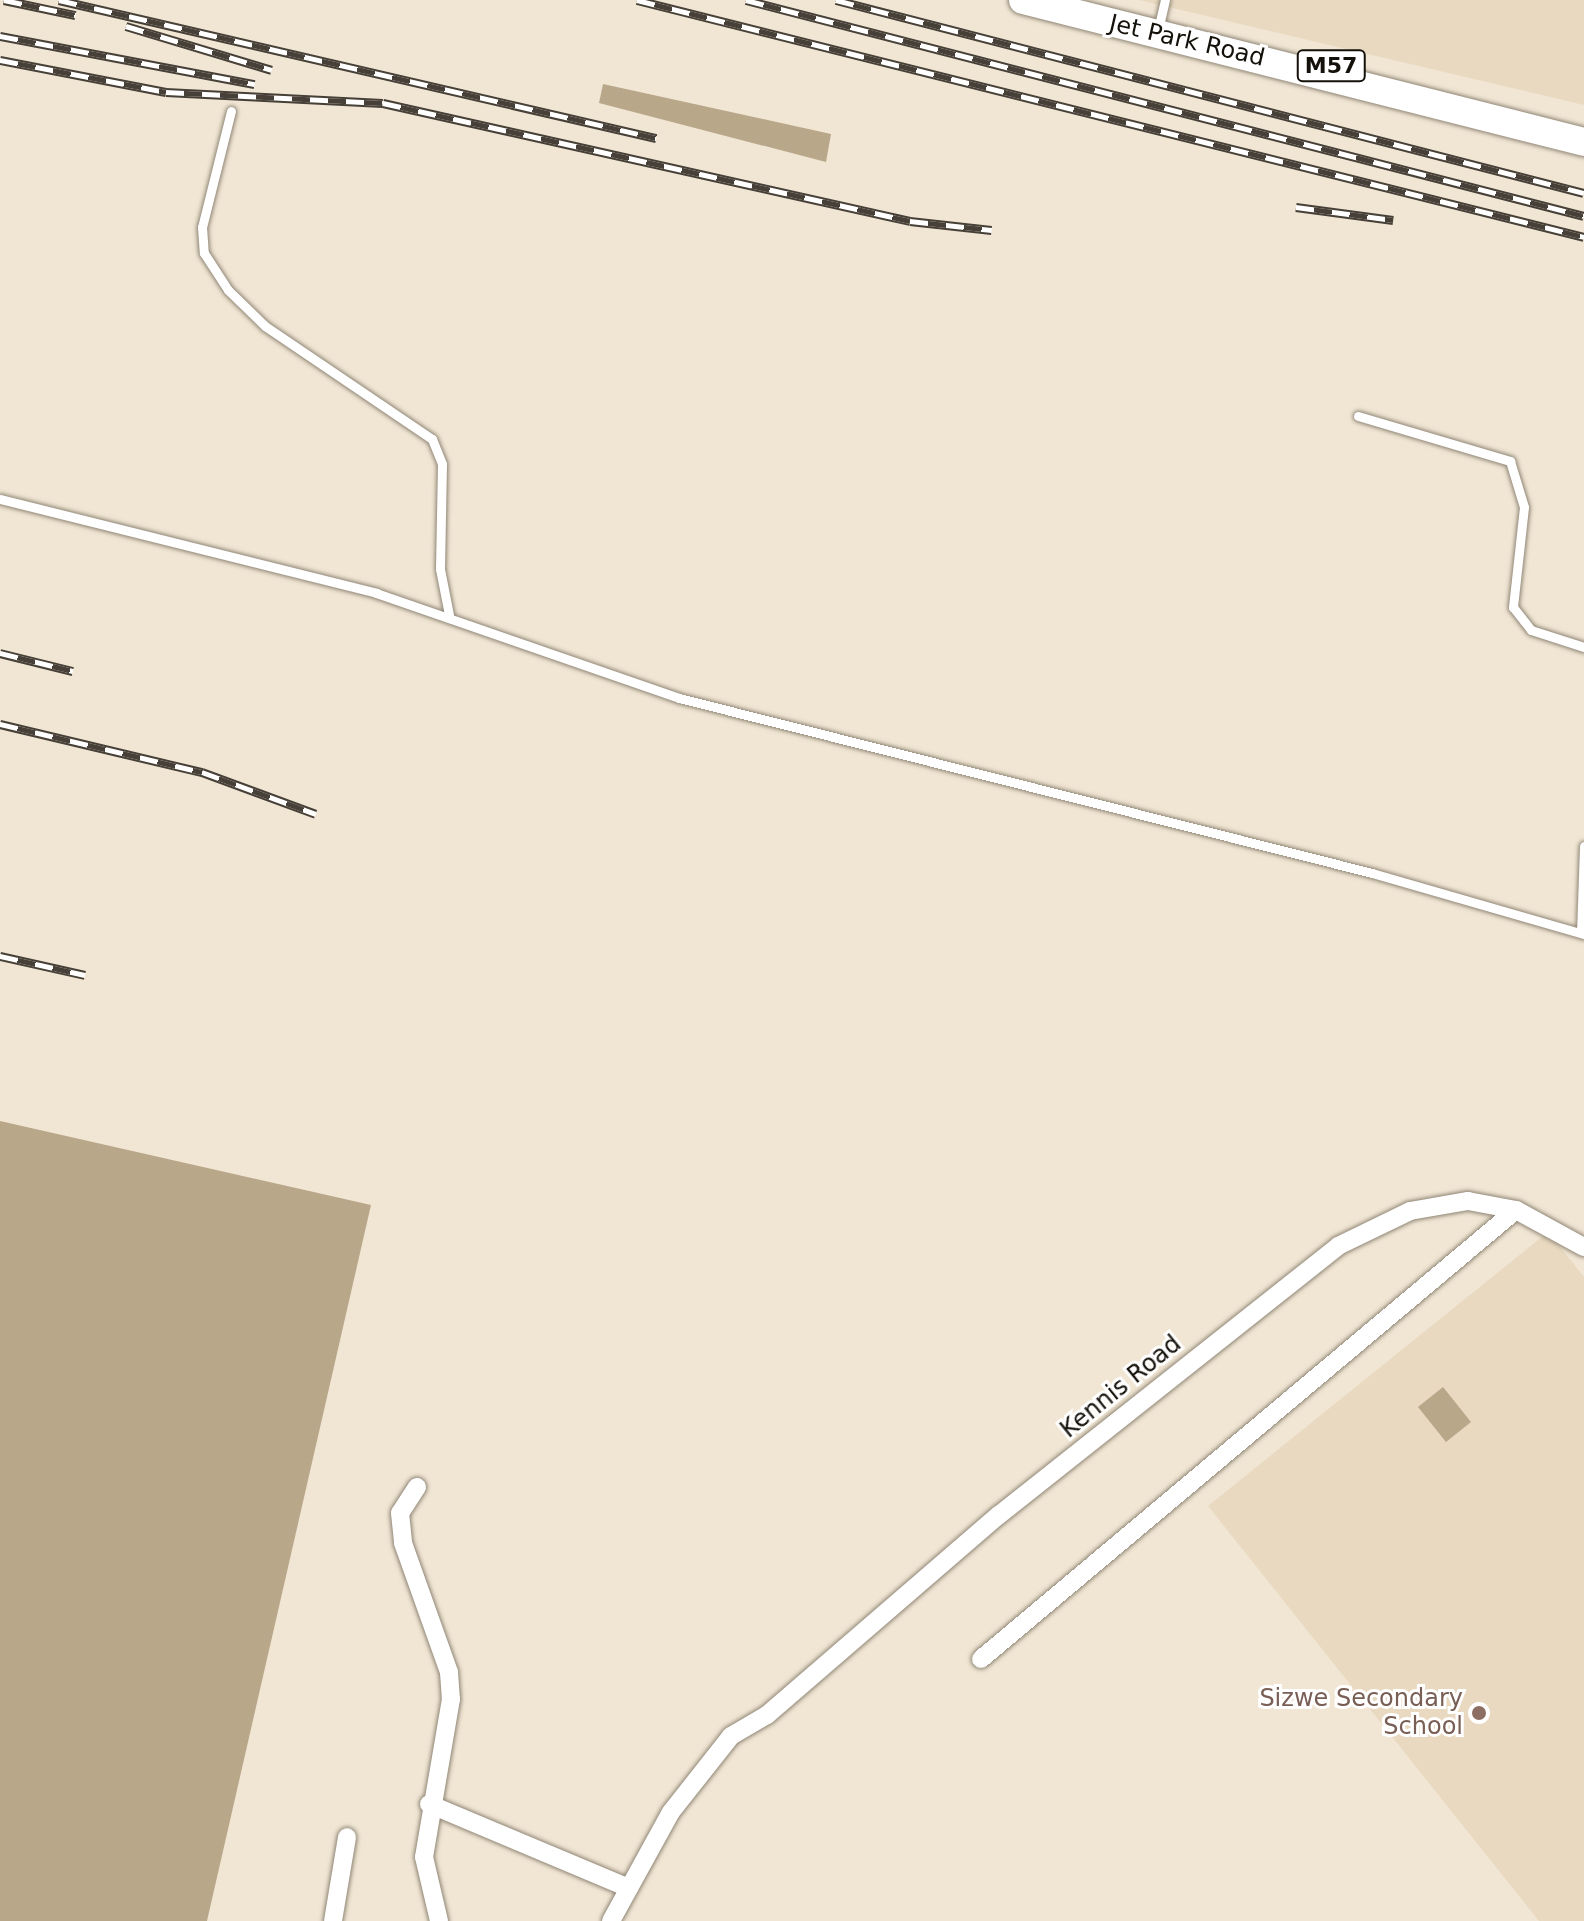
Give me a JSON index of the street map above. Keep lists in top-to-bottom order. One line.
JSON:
{"streets":{"main road":["Jet Park Road","M57"],"street":["Kennis Road"]},"places":["Sizwe Secondary School"]}
